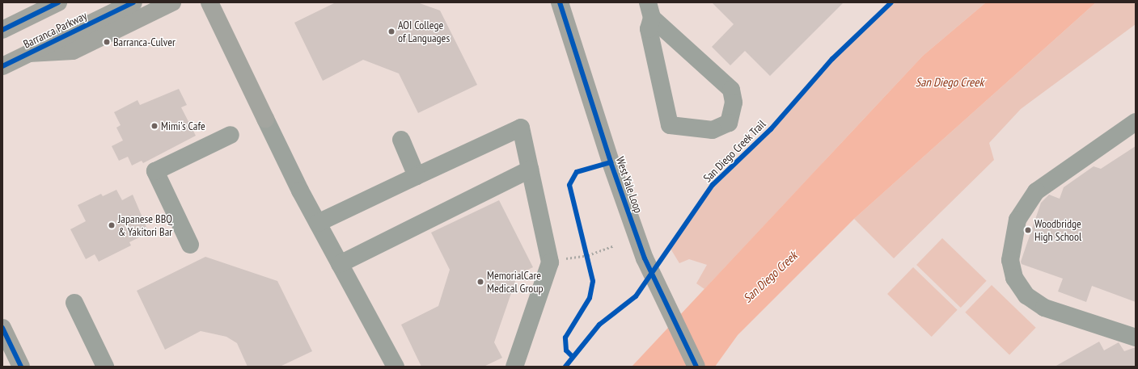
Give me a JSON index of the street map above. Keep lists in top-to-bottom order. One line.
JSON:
{"streets":{"main road":["Barranca Parkway","West Yale Loop"],"cycle path":["San Diego Creek Trail"]},"water":["San Diego Creek"],"places":["AOI College of Languages","Barranca-Culver","Mimi's Cafe","Japanese BBQ & Yakitori Bar","Woodbridge High School","MemorialCare Medical Group"]}
